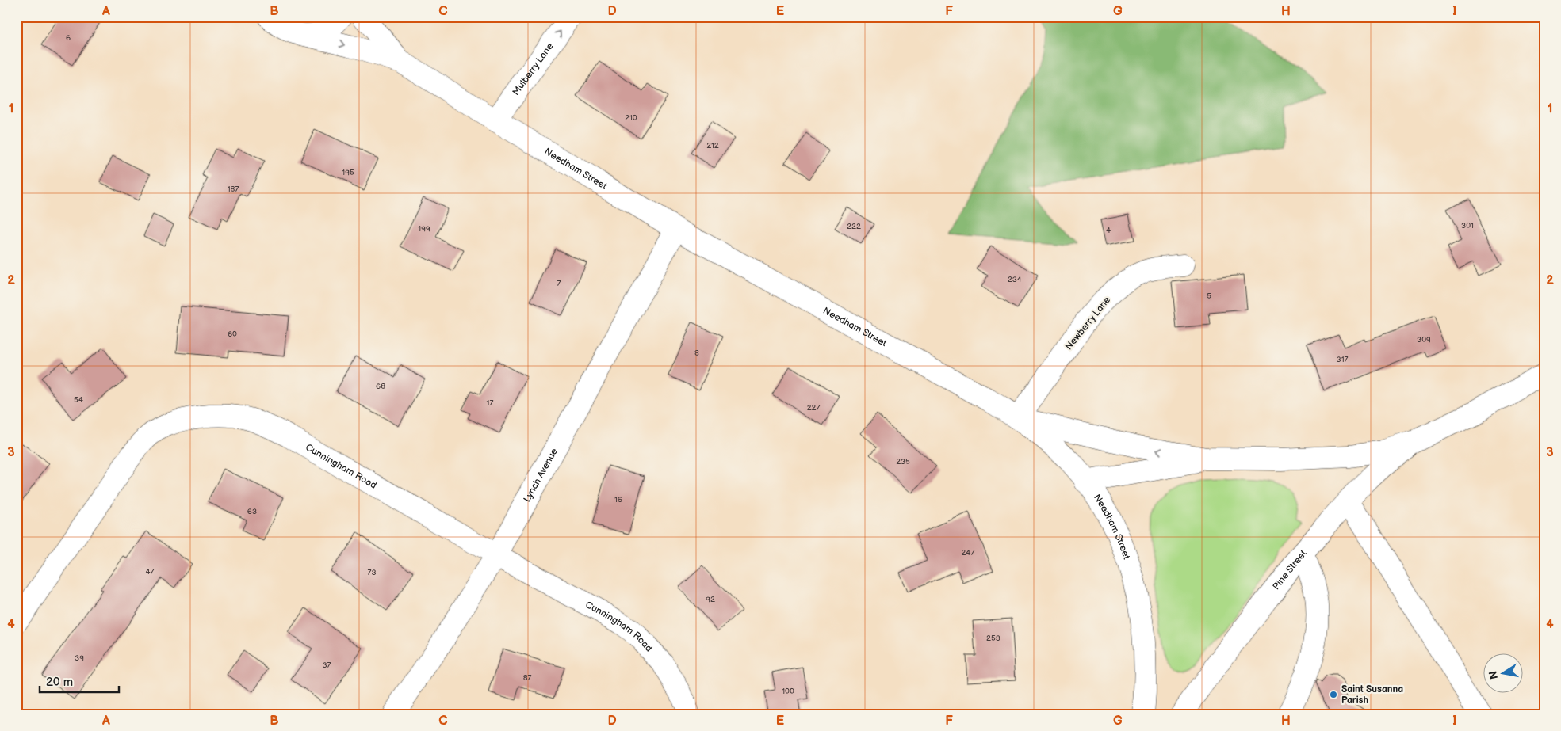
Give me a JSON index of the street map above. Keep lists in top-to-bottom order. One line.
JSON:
{"streets":{"street":["Mulberry Lane","Needham Street","Newberry Lane","Cunningham Road","Lynch Avenue","Pine Street"]},"crossings":[["Mulberry Lane","Needham Street"],["Needham Street","Newberry Lane"],["Needham Street","Lynch Avenue"],["Needham Street","Pine Street"],["Newberry Lane","Pine Street"],["Cunningham Road","Lynch Avenue"]],"one_way":["Mulberry Lane"],"places":["Saint Susanna Parish"],"house_numbers":["6","210","212","195","187","301","222","199","4","234","7","5","60","309","8","317","68","54","17","227","235","16","63","247","47","73","92","253","39","37","87","100"],"scale_bar":"20 m","north":"left","grid":{"columns":["A","B","C","D","E","F","G","H","I"],"rows":["1","2","3","4"]}}
